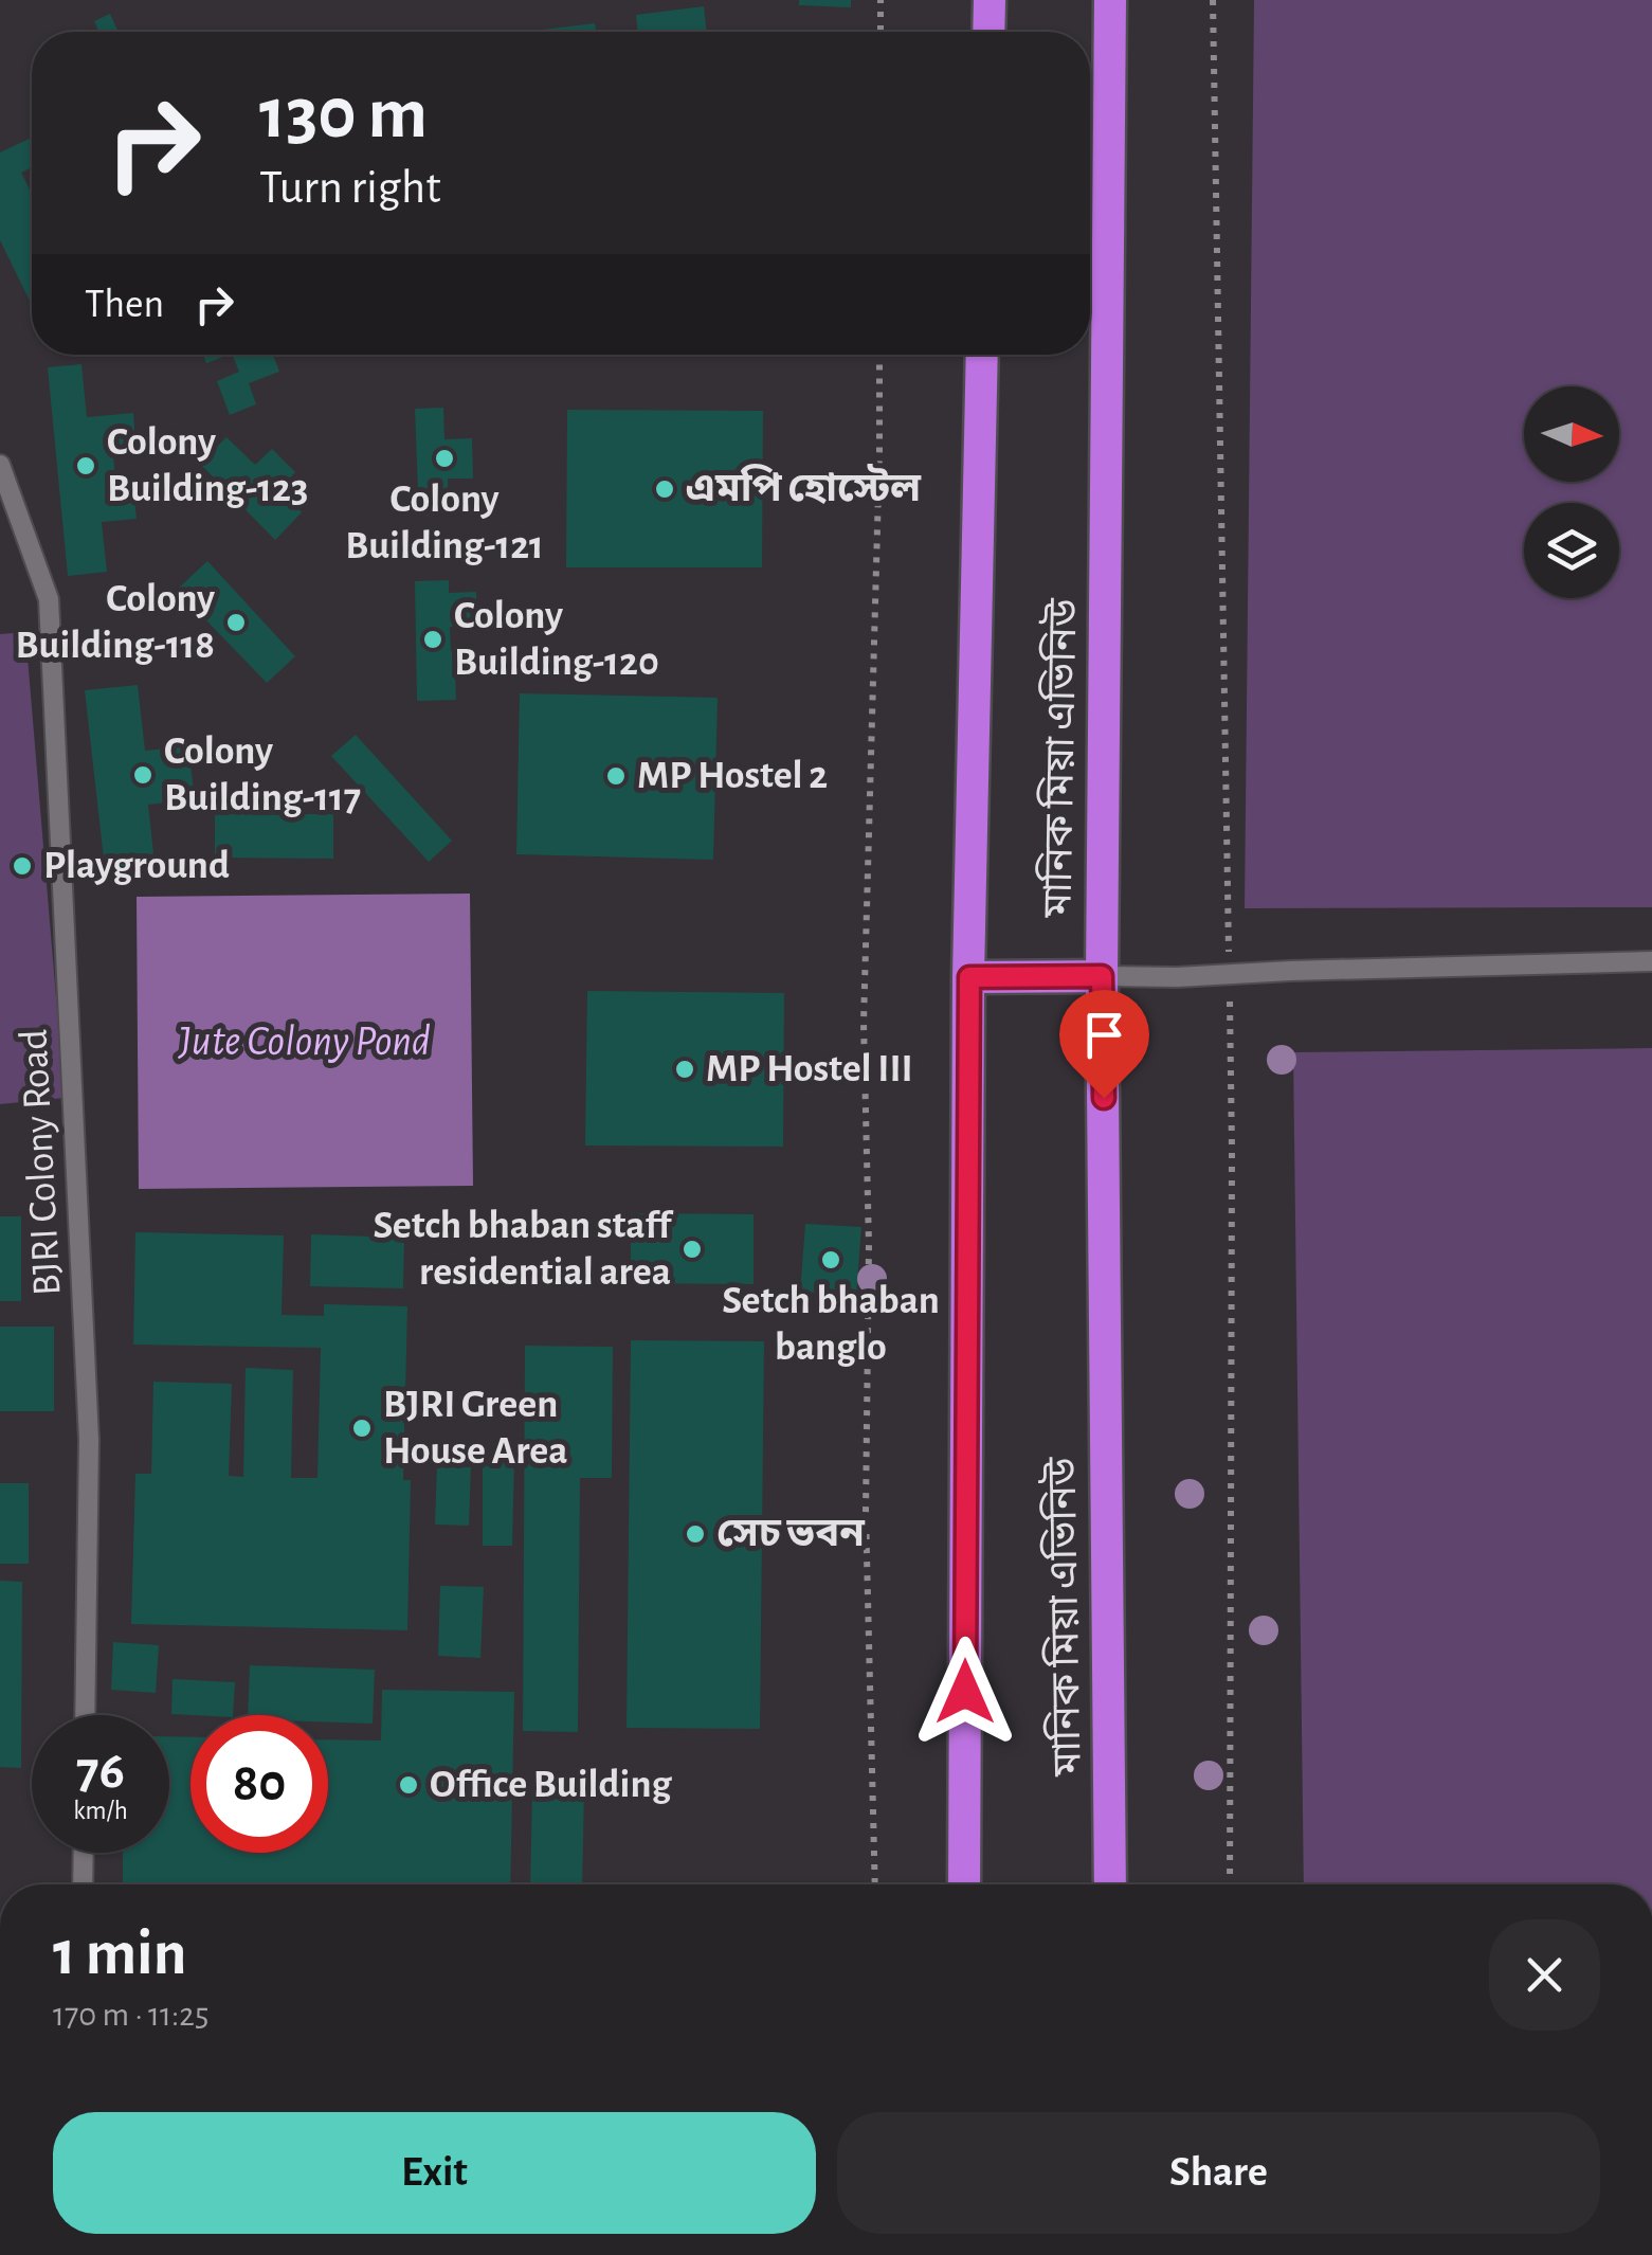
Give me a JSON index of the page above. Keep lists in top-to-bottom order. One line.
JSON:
{"streets":{"highway":["মানিক মিয়া এভিনিউ"],"lane":["BJRI Colony Road"]},"water":["Jute Colony Pond"],"places":["Colony Building-121","Colony Building-123","এমপি হোস্টেল","Colony Building-118","Colony Building-120","Colony Building-117","MP Hostel 2","Playground","MP Hostel III","Setch bhaban staff residential area","Setch bhaban banglo","BJRI Green House Area","সেচ ভবন","Office Building"],"north":"right","page":{"turn":["130 m","Turn right"],"then":"Then","speed":"76 km/h","limit":"80","heading":["1 min","170 m · 11:25"],"buttons":["Exit","Share"]}}
